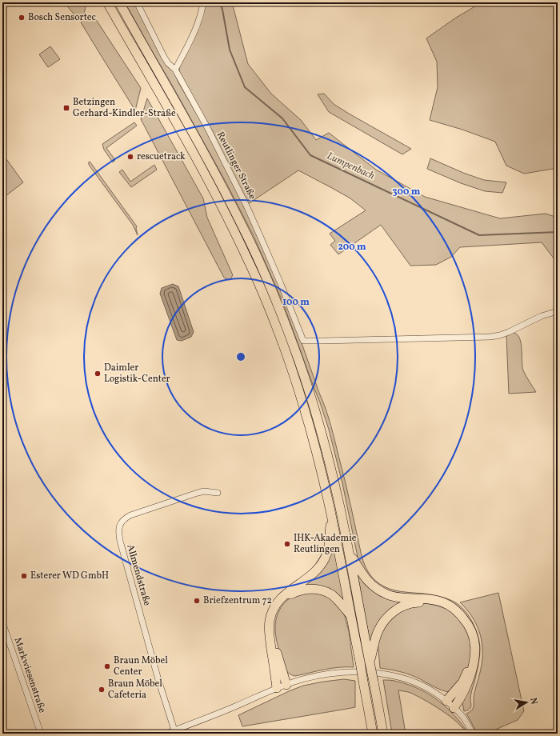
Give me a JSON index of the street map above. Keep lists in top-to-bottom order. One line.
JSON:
{"streets":{"street":["Reutlinger Straße","Allmendstraße","Markwiesenstraße"]},"water":["Lumpenbach"],"places":{"other":["Bosch Sensortec","rescuetrack","Daimler Logistik-Center","IHK-Akademie Reutlingen","Esterer WD GmbH","Briefzentrum 72","Braun Möbel Center","Braun Möbel Cafeteria"],"transit":["Betzingen Gerhard-Kindler-Straße"]},"north":"right","rings":["300 m","200 m","100 m"]}
